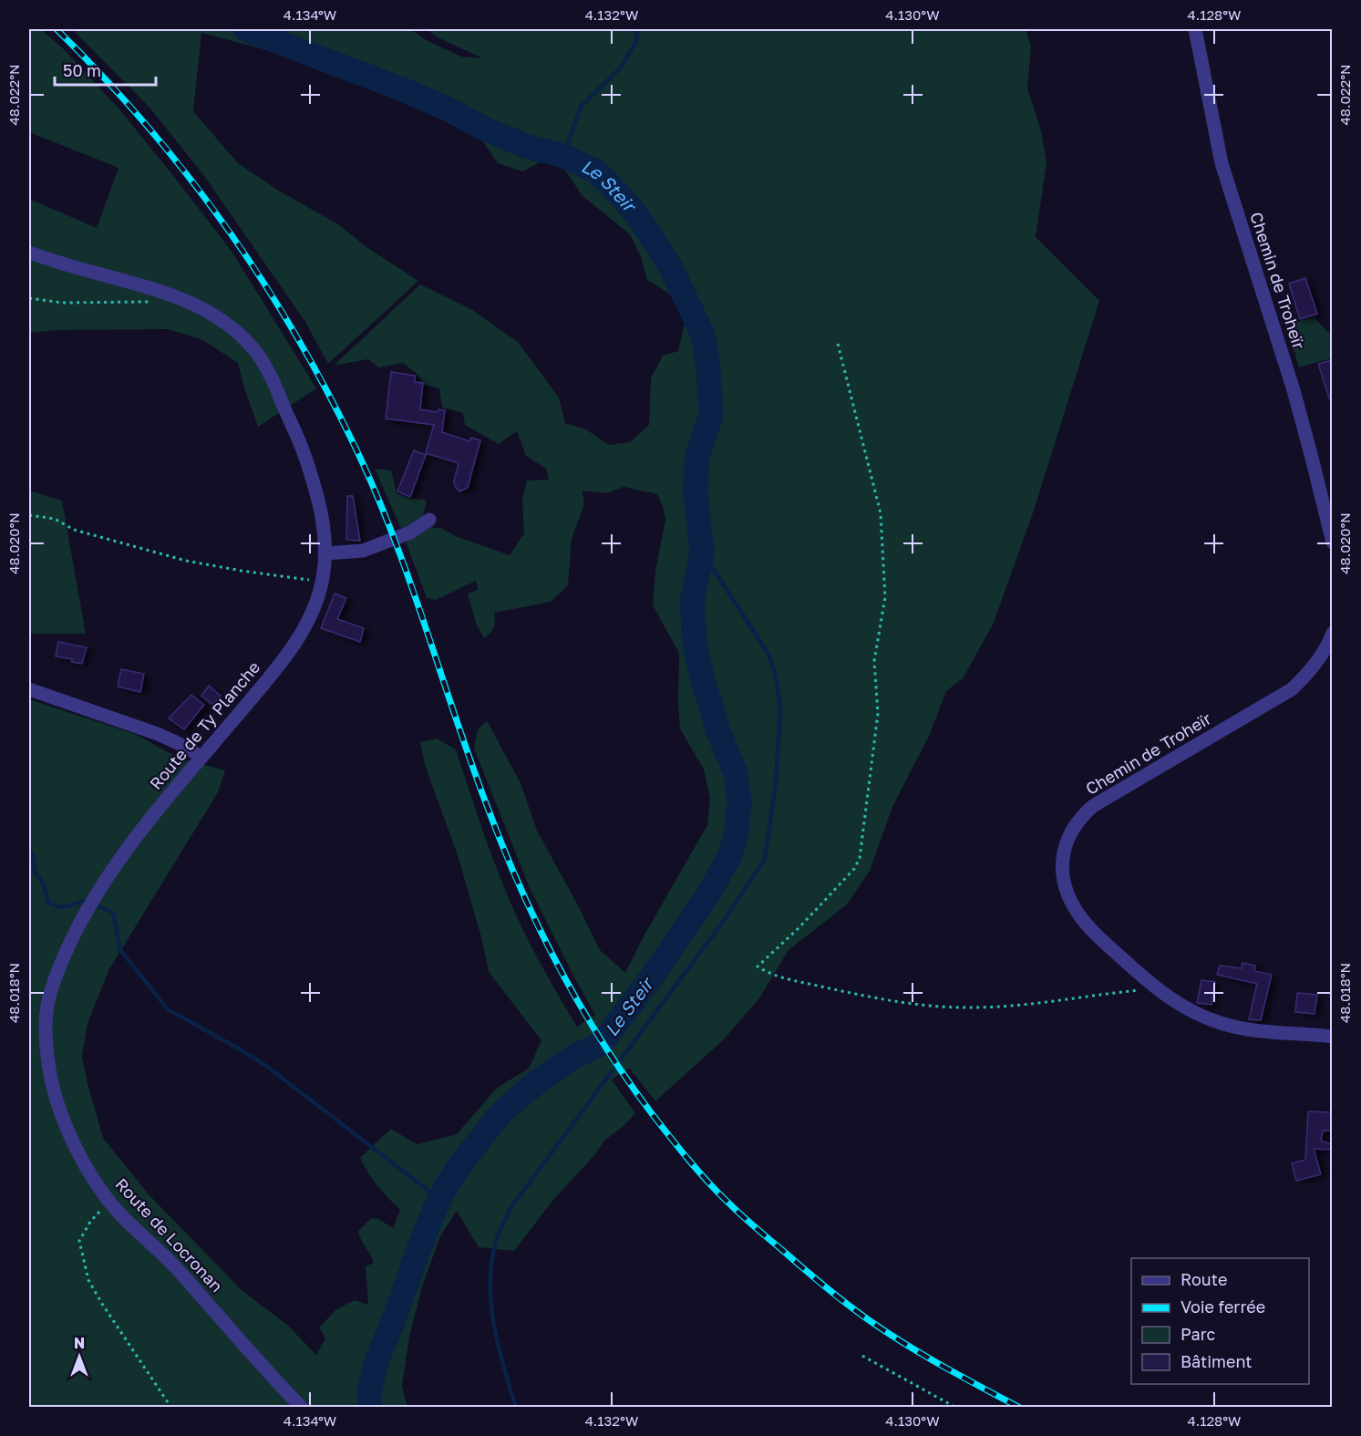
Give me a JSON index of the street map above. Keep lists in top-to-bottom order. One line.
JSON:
{"streets":{"street":["Chemin de Troheïr","Route de Ty Planche","Route de Locronan"]},"crossings":[["Route de Ty Planche","Route de Locronan"]],"water":["Le Steir"],"legend":["Route","Voie ferrée","Parc","Bâtiment"],"scale_bar":"50 m","north":"top","coordinates":["4.134°W","4.132°W","4.130°W","4.128°W","48.022°N","48.020°N","48.018°N"]}
